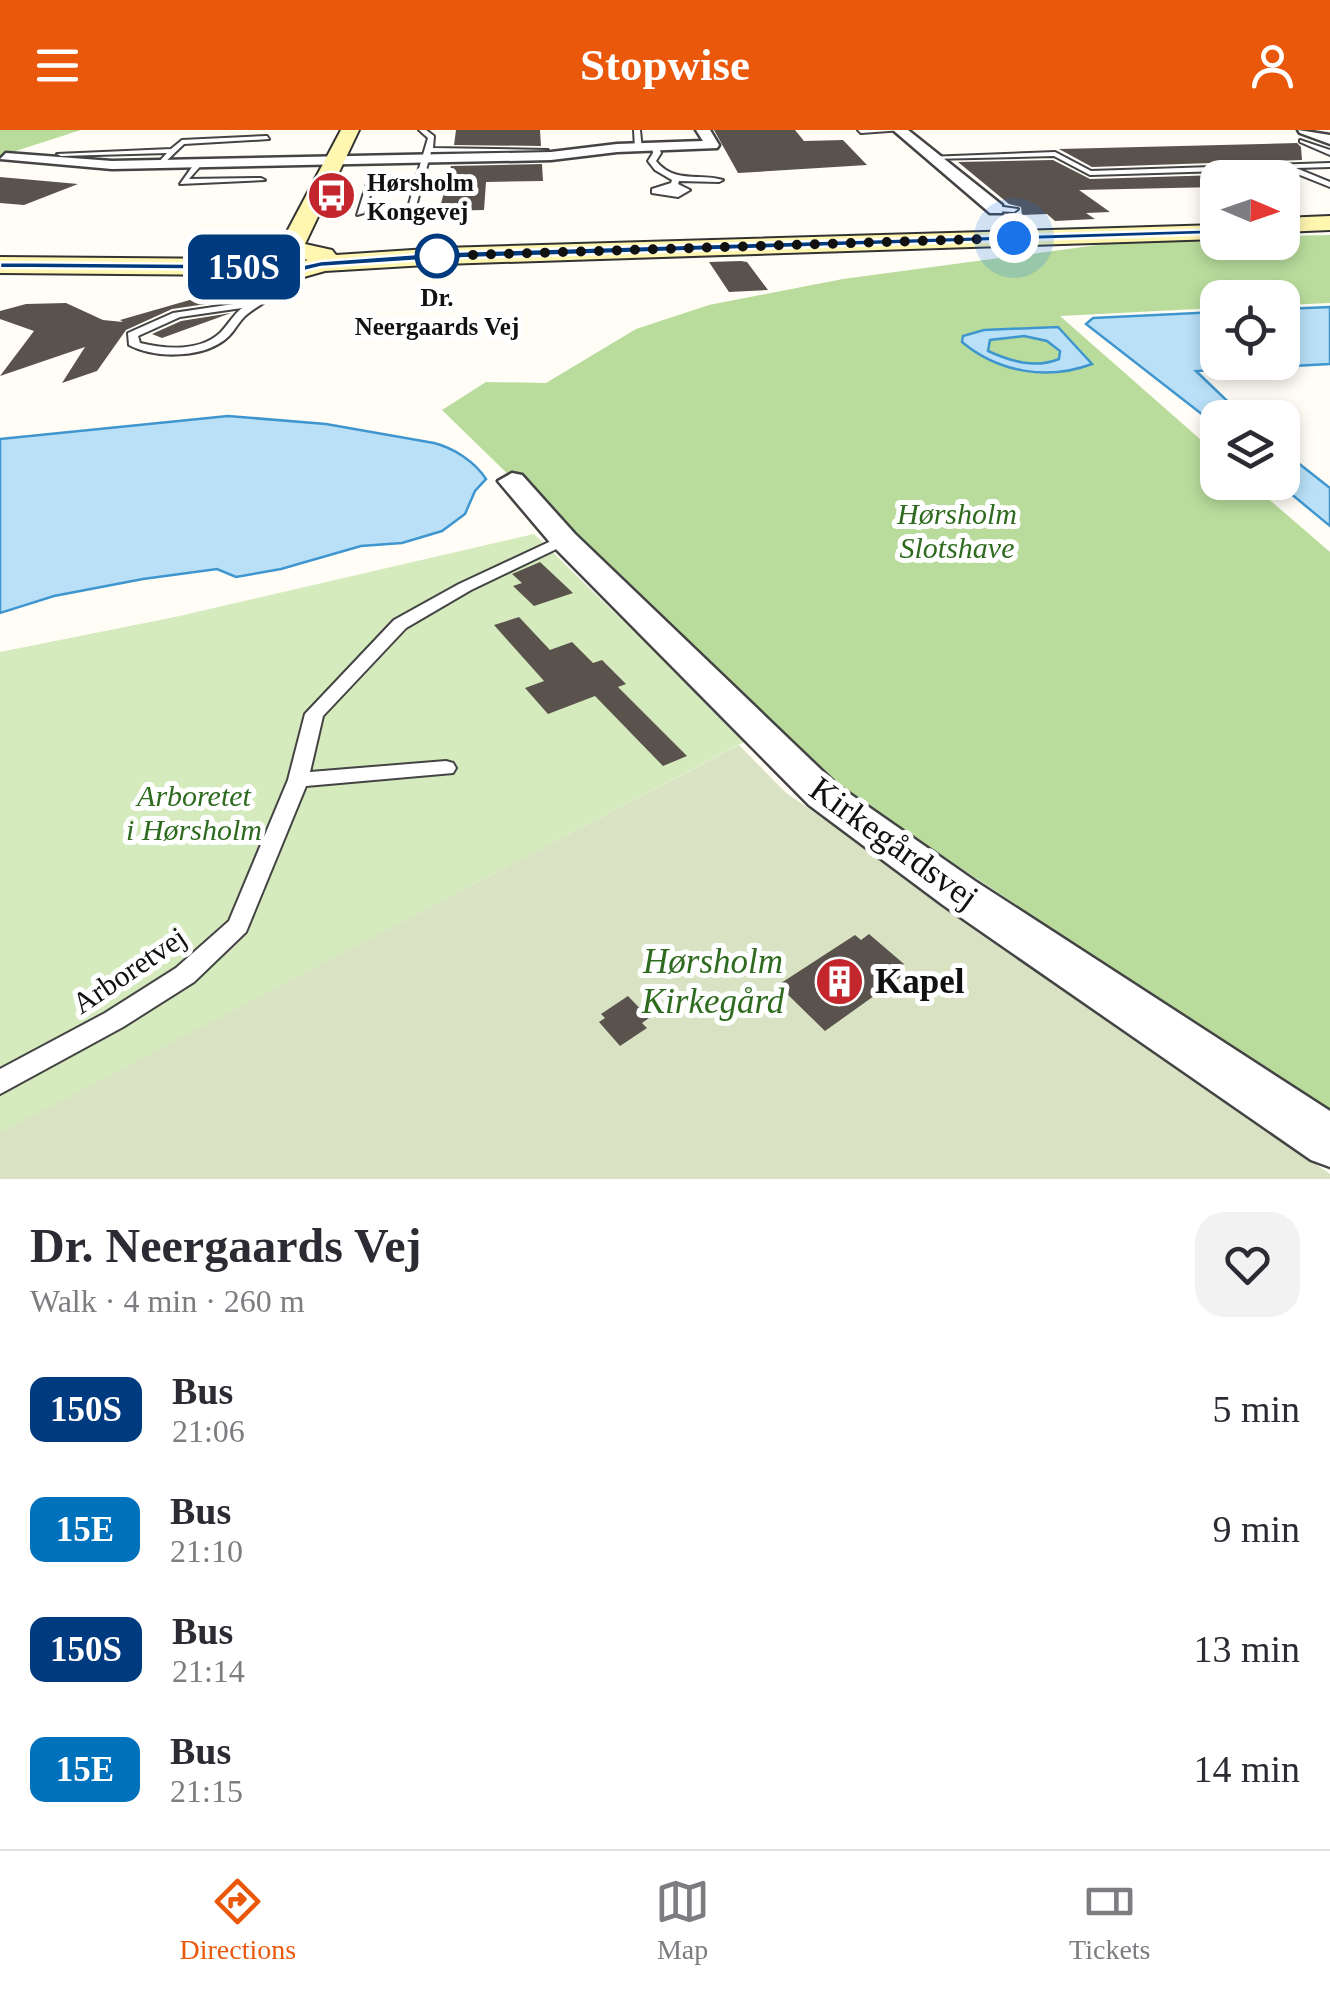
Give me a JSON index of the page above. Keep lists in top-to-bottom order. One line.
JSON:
{"streets":{"street":["Kirkegårdsvej"],"lane":["Arboretvej"]},"crossings":[["Kirkegårdsvej","Arboretvej"]],"parks":["Hørsholm Slotshave","Arboretet i Hørsholm","Hørsholm Kirkegård"],"places":{"bus stop":["Hørsholm Kongevej"],"other":["Dr. Neergaards Vej"],"building":["Kapel"]},"lines":["bus line 150S"],"north":"right","page":{"header":"Stopwise","on_map":"150S","heading":["Dr. Neergaards Vej","Walk · 4 min · 260 m"],"list":[{"mark":"150S","name":"Bus","note":"21:06","value":"5 min"},{"mark":"15E","name":"Bus","note":"21:10","value":"9 min"},{"mark":"150S","name":"Bus","note":"21:14","value":"13 min"},{"mark":"15E","name":"Bus","note":"21:15","value":"14 min"}],"tabs":["Directions","Map","Tickets"]}}
